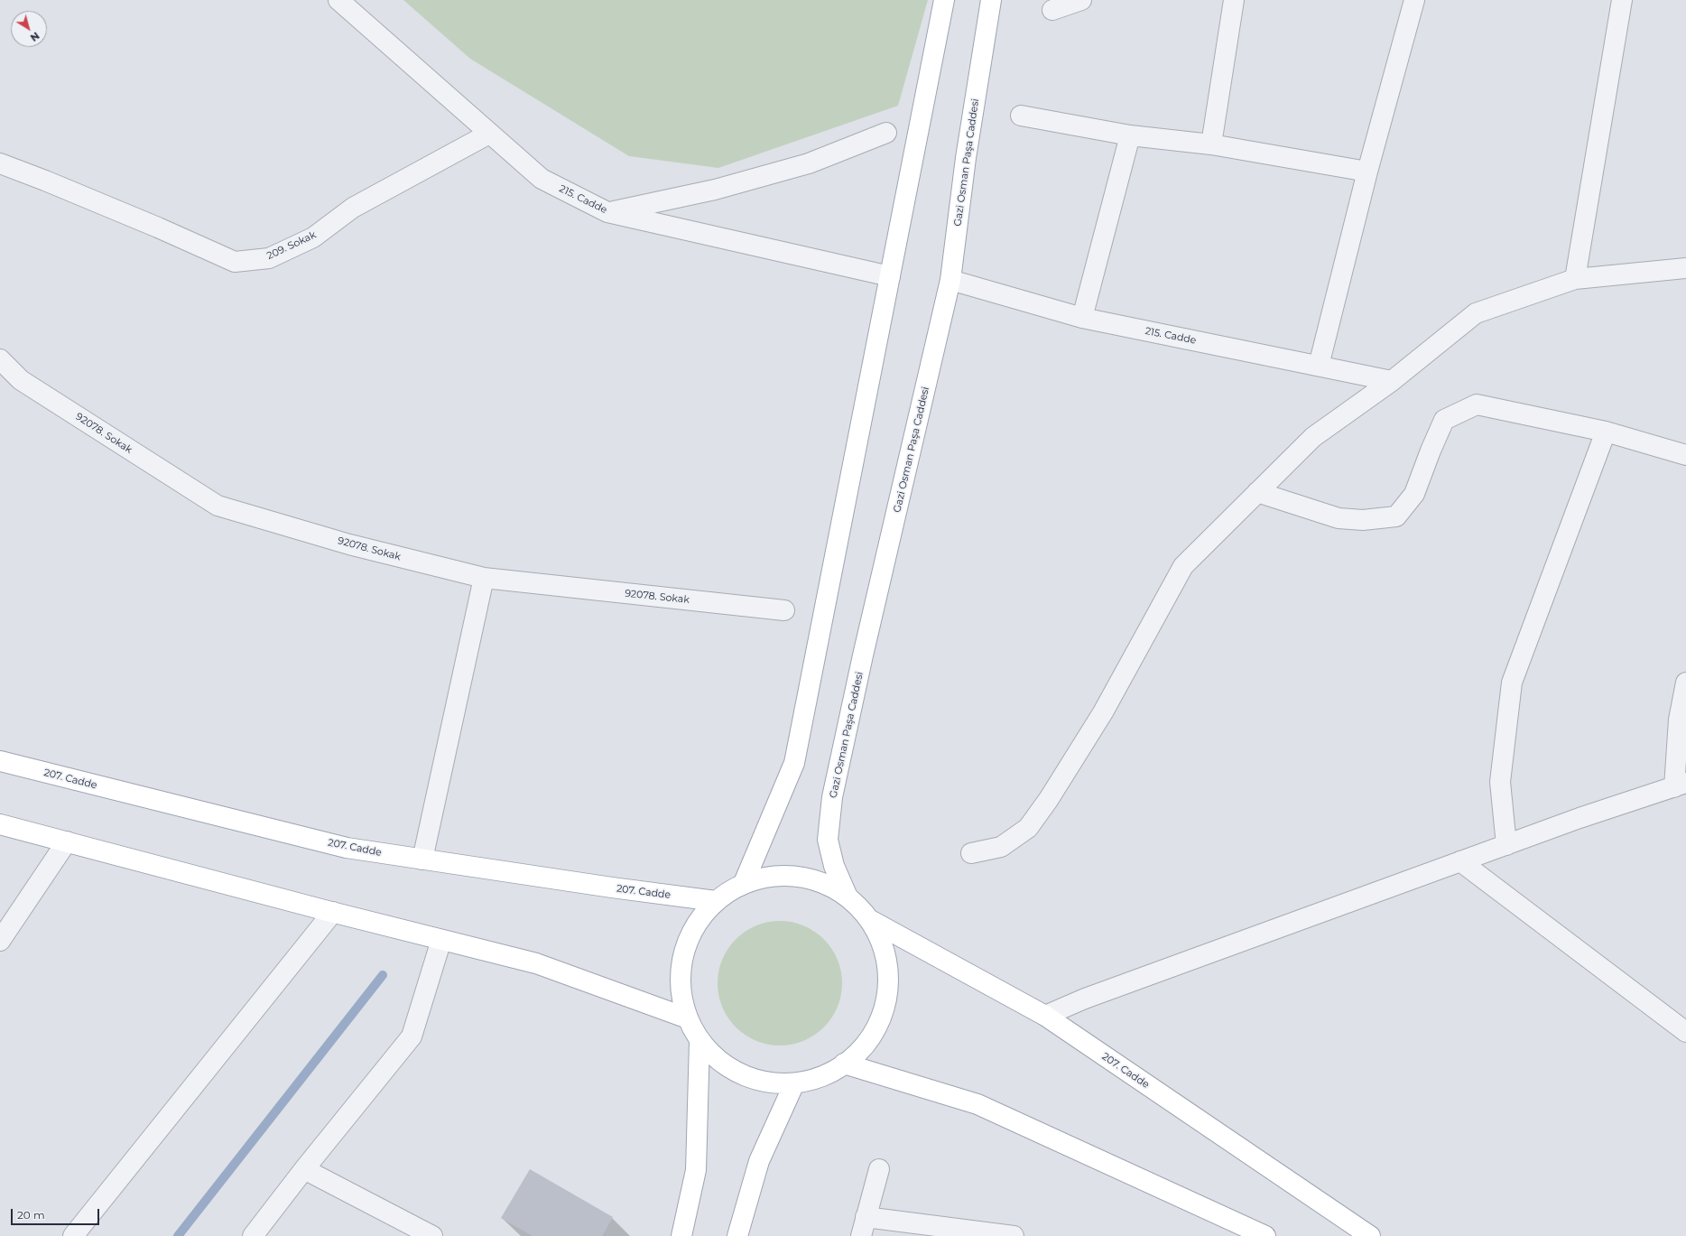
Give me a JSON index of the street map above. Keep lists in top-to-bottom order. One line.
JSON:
{"streets":{"main road":["Gazi Osman Paşa Caddesi","207. Cadde"],"street":["215. Cadde","209. Sokak","92078. Sokak"]},"crossings":[["Gazi Osman Paşa Caddesi","215. Cadde"],["215. Cadde","209. Sokak"]],"scale_bar":"20 m","north":"bottom right"}
